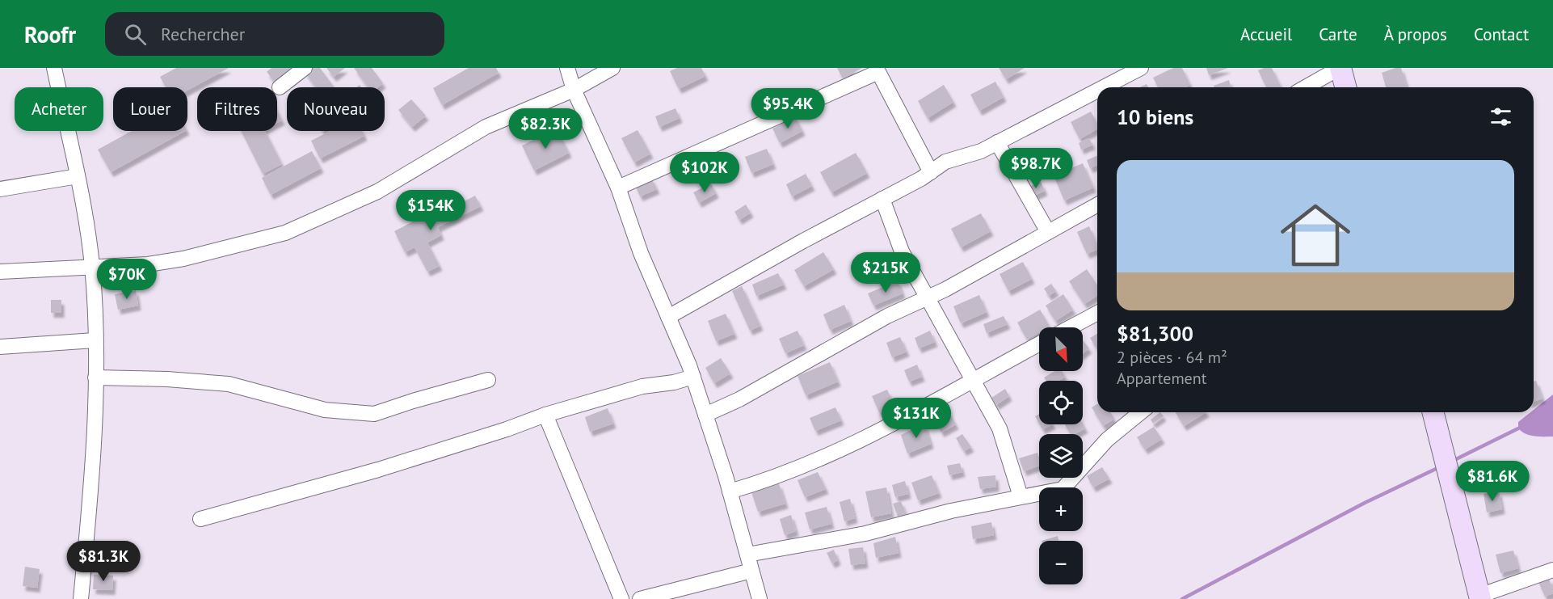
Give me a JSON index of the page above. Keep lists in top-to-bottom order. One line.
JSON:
{"north":"bottom right","page":{"header":"Roofr","search":"Rechercher","nav":["Accueil","Carte","À propos","Contact"],"chip":["Acheter","Louer","Filtres","Nouveau"],"heading":"10 biens","price":["$95.4K","$82.3K","$98.7K","$102K","$154K","$215K","$70K","$131K","$81.6K","$81.3K"],"list":[{"name":"$81,300","note":"2 pièces · 64 m² · Appartement"}],"map_buttons":["+","−"]}}
